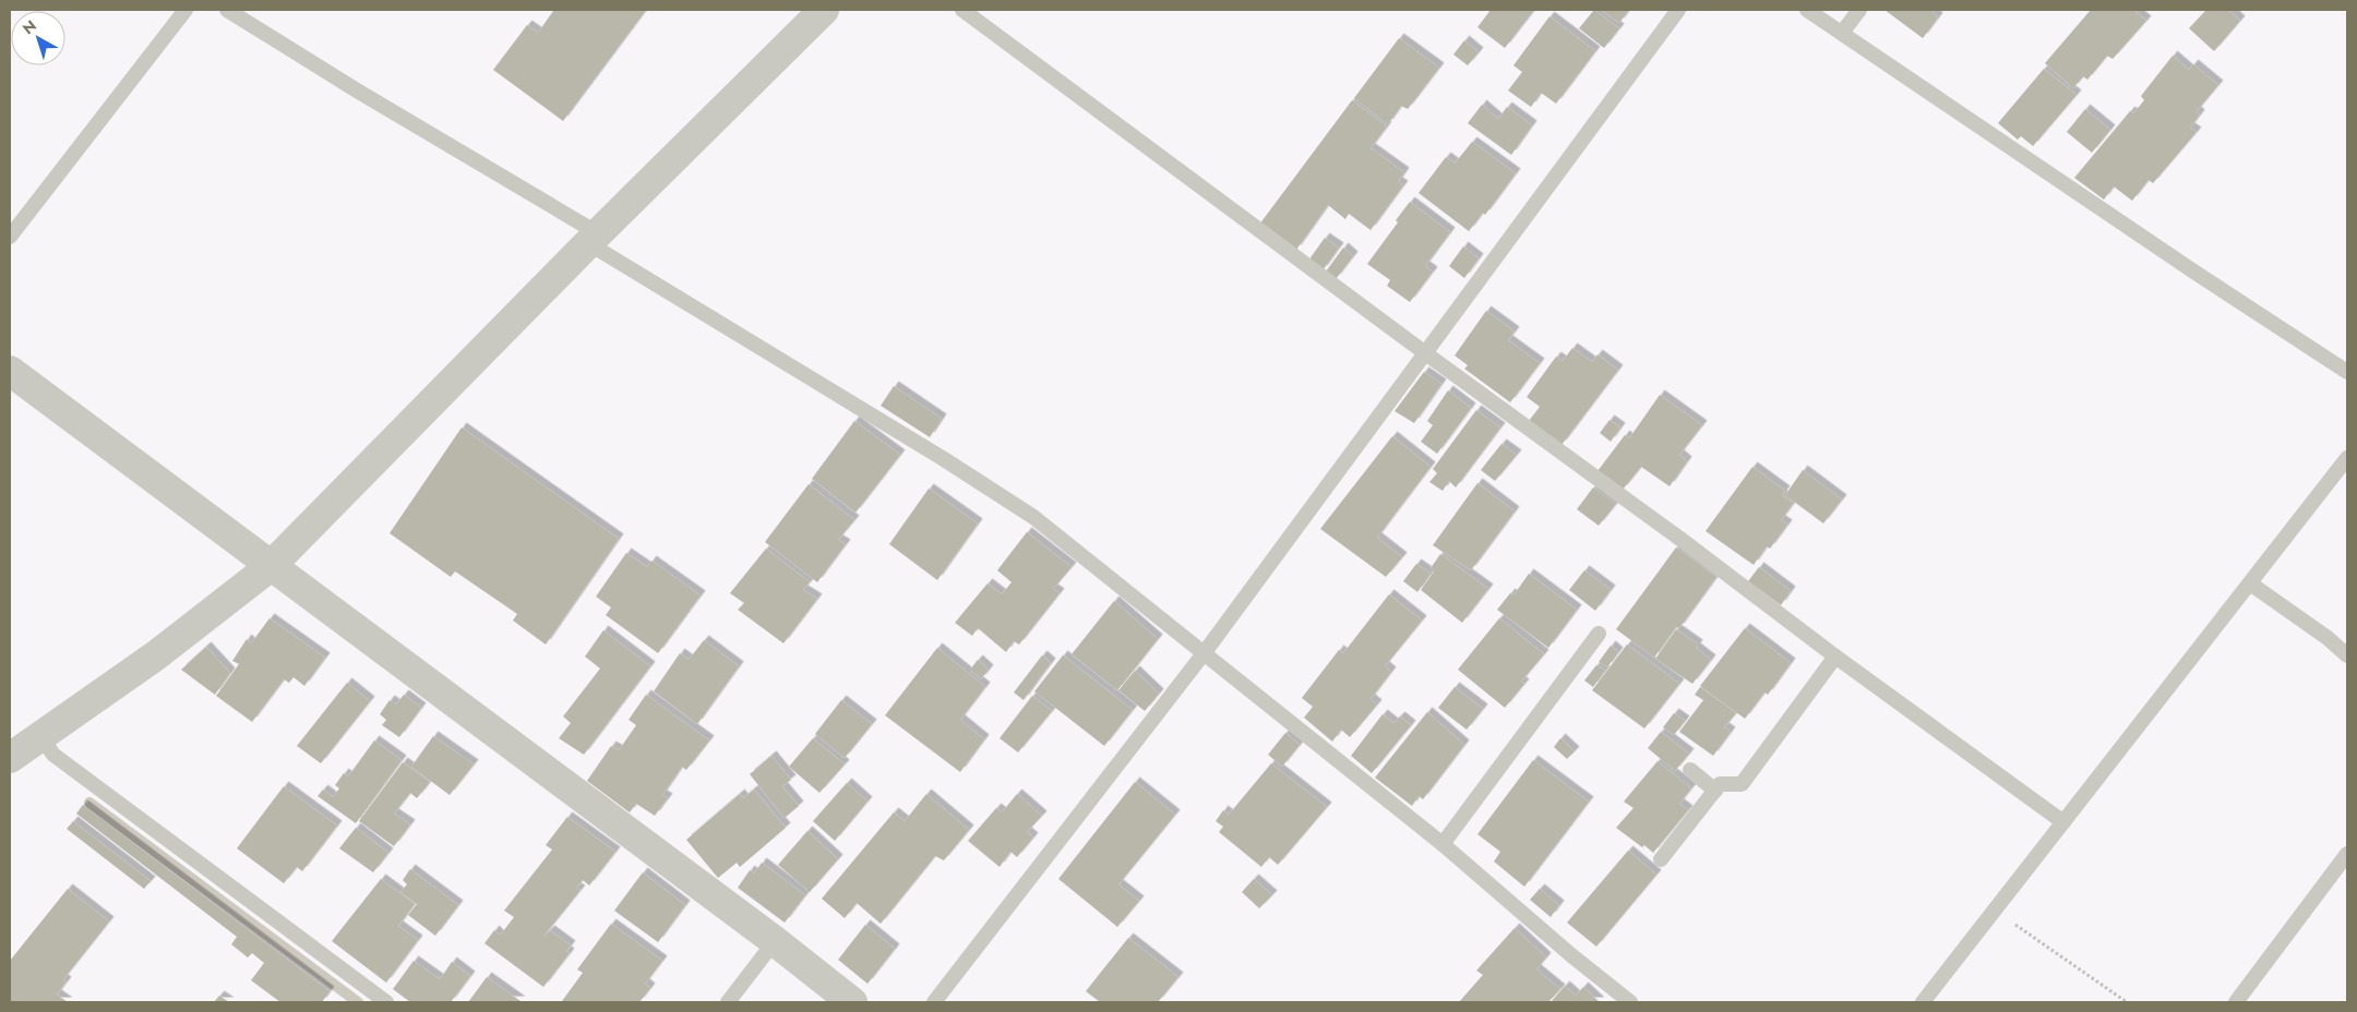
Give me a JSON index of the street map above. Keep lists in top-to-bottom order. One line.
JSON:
{"north":"top left"}
